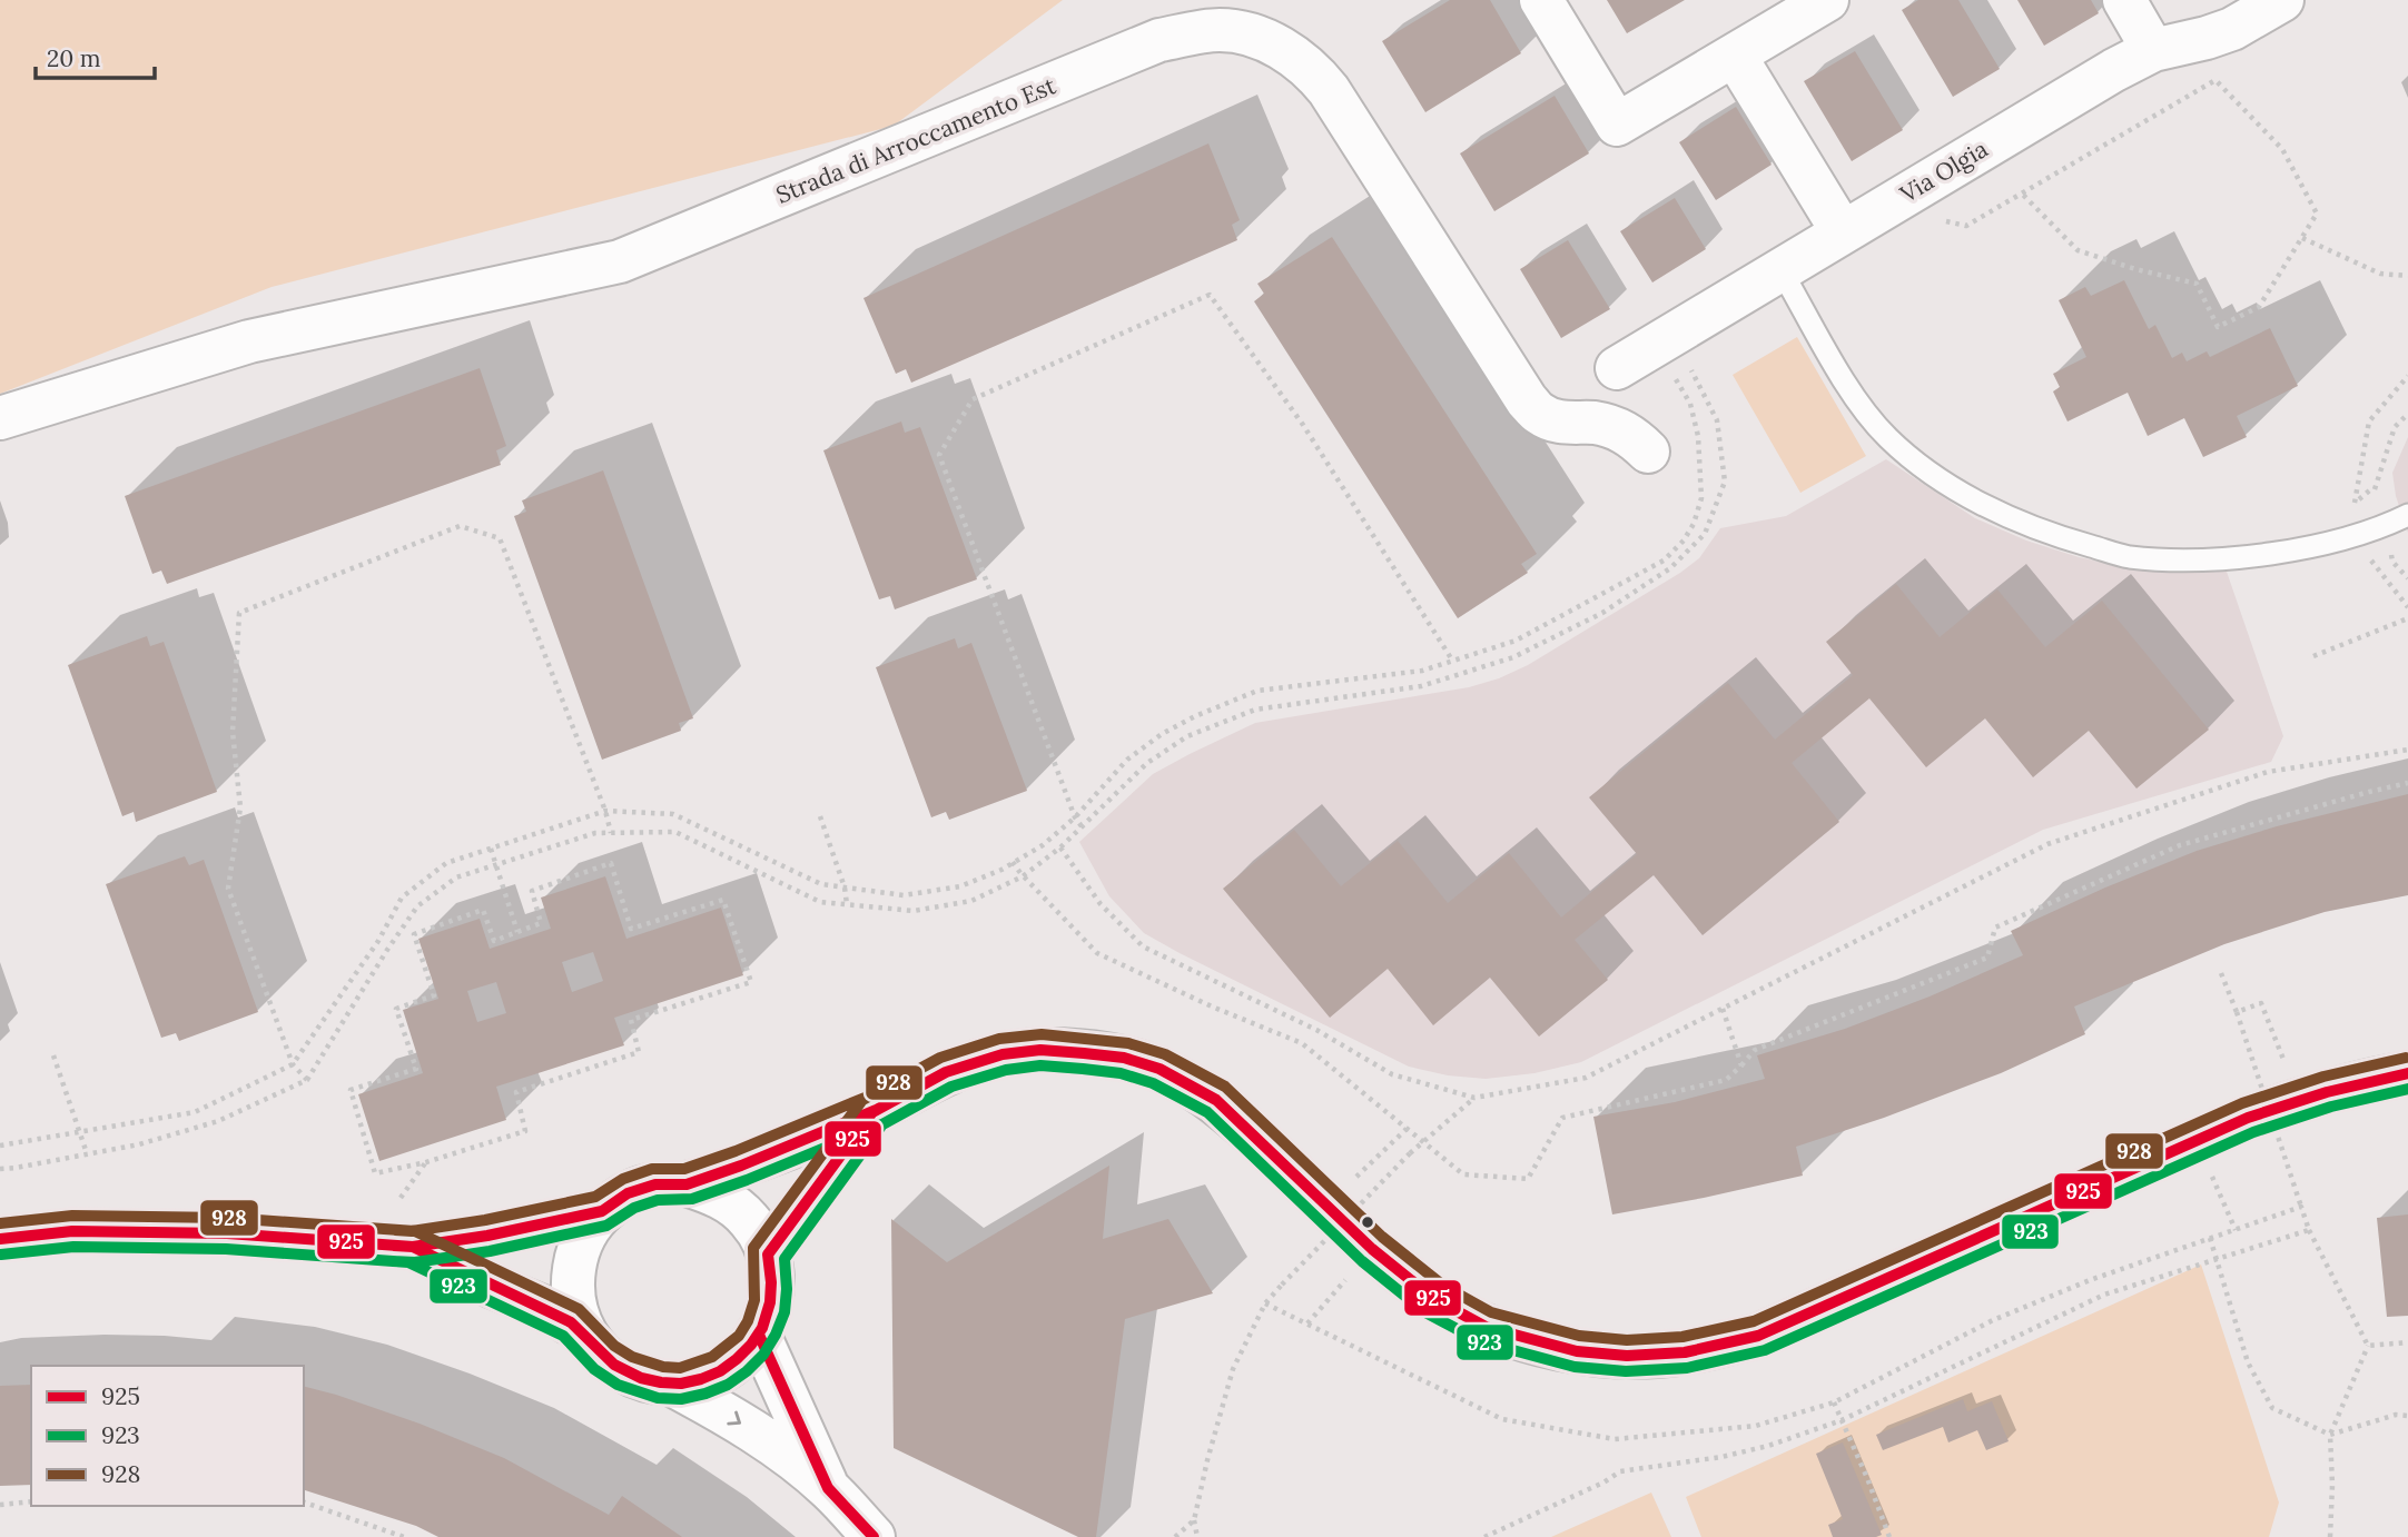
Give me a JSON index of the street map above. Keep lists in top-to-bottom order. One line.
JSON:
{"streets":{"street":["Strada di Arroccamento Est","Via Olgia"]},"lines":["transit line 928","transit line 925","transit line 923"],"legend":["925","923","928"],"scale_bar":"20 m"}
